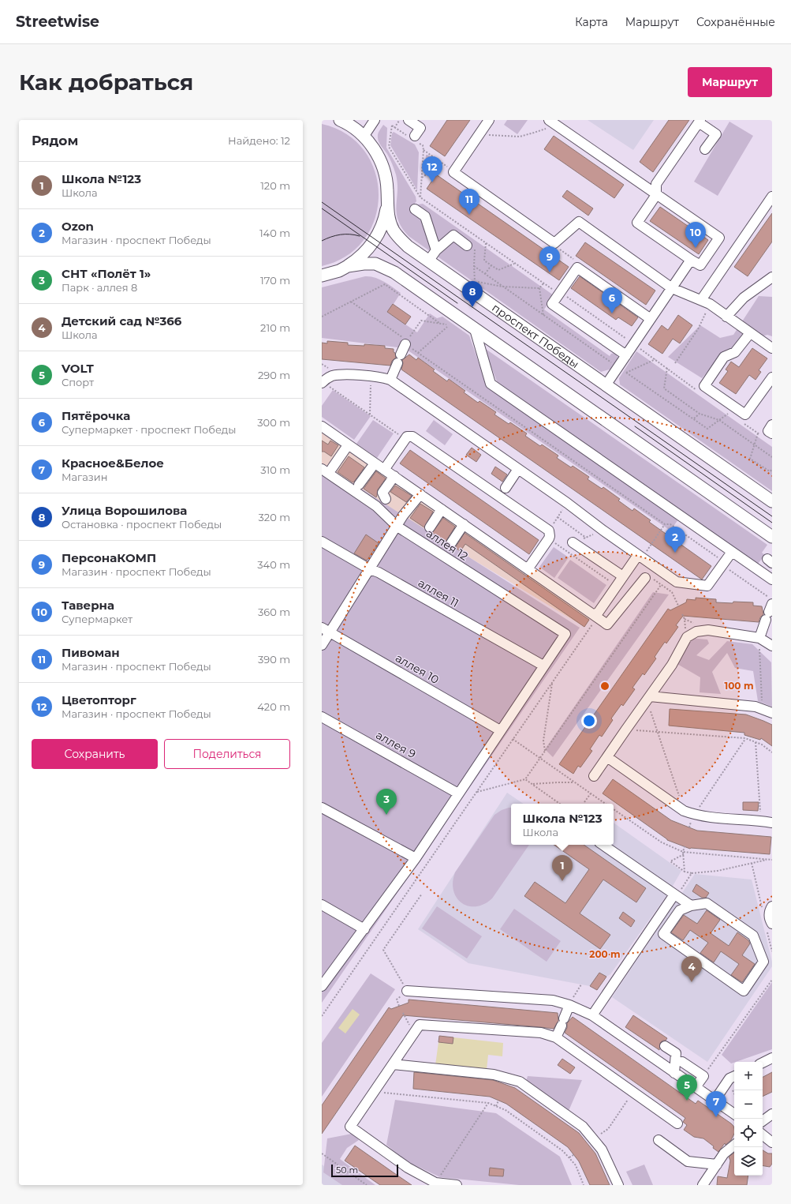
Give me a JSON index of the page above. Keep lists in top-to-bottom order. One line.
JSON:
{"streets":{"main road":["проспект Победы"],"street":["аллея 12","аллея 11","аллея 10","аллея 9"]},"crossings":[["аллея 12","аллея 11"]],"scale_bar":"50 m","page":{"header":"Streetwise","nav":["Карта","Маршрут","Сохранённые"],"buttons":["Маршрут",["Сохранить","Поделиться"]],"title":"Как добраться","heading":["Рядом","Найдено: 12"],"pins":["12","11","10","9","8","6","2","3","1","4","5","7"],"list":[{"mark":"1","name":"Школа №123","note":"Школа","value":"120 m"},{"mark":"2","name":"Ozon","note":"Магазин · проспект Победы","value":"140 m"},{"mark":"3","name":"СНТ «Полёт 1»","note":"Парк · аллея 8","value":"170 m"},{"mark":"4","name":"Детский сад №366","note":"Школа","value":"210 m"},{"mark":"5","name":"VOLT","note":"Спорт","value":"290 m"},{"mark":"6","name":"Пятёрочка","note":"Супермаркет · проспект Победы","value":"300 m"},{"mark":"7","name":"Красное&Белое","note":"Магазин","value":"310 m"},{"mark":"8","name":"Улица Ворошилова","note":"Остановка · проспект Победы","value":"320 m"},{"mark":"9","name":"ПерсонаКОМП","note":"Магазин · проспект Победы","value":"340 m"},{"mark":"10","name":"Таверна","note":"Супермаркет","value":"360 m"},{"mark":"11","name":"Пивоман","note":"Магазин · проспект Победы","value":"390 m"},{"mark":"12","name":"Цветопторг","note":"Магазин · проспект Победы","value":"420 m"}],"popup":["Школа №123","Школа"],"map_buttons":["+","−"],"scale":"50 m"},"rings":["100 m","200 m"]}
